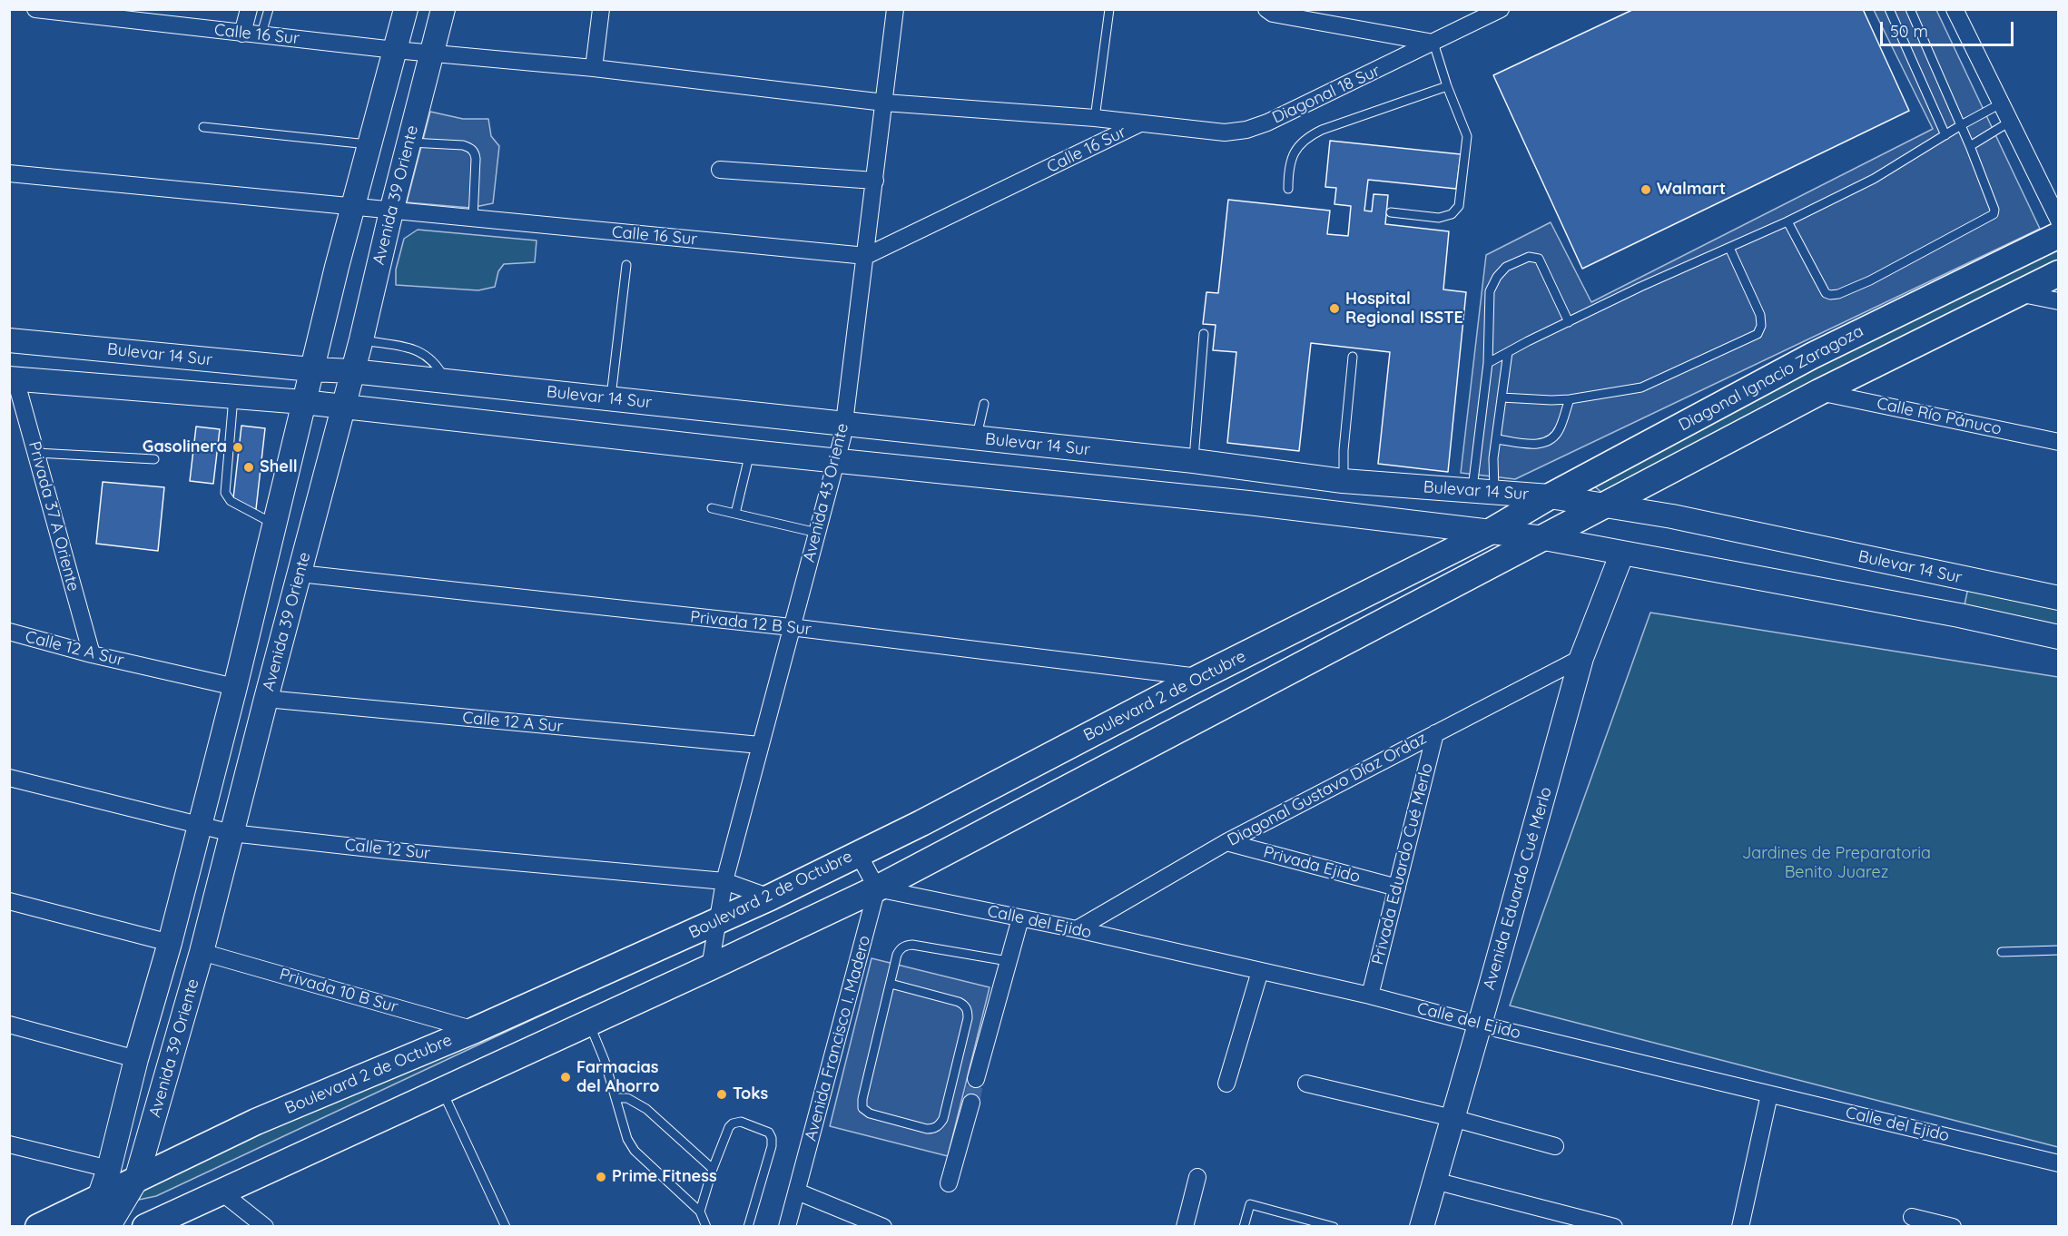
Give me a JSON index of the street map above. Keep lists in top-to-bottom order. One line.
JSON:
{"streets":{"main road":["Avenida 39 Oriente","Bulevar 14 Sur","Diagonal Ignacio Zaragoza","Boulevard 2 de Octubre","Avenida Eduardo Cué Merlo"],"street":["Calle 16 Sur","Diagonal 18 Sur","Calle Río Pánuco","Avenida 43 Oriente","Privada 37 A Oriente","Privada 12 B Sur","Calle 12 A Sur","Diagonal Gustavo Díaz Ordaz","Calle 12 Sur","Privada Eduardo Cué Merlo","Privada Ejido","Calle del Ejido","Privada 10 B Sur","Avenida Francisco I. Madero"]},"crossings":[["Calle 16 Sur","Diagonal 18 Sur"],["Calle 16 Sur","Avenida 39 Oriente"],["Calle 16 Sur","Avenida 43 Oriente"],["Avenida 39 Oriente","Bulevar 14 Sur"],["Avenida 39 Oriente","Privada 12 B Sur"],["Avenida 39 Oriente","Calle 12 A Sur"],["Avenida 39 Oriente","Boulevard 2 de Octubre"],["Avenida 39 Oriente","Calle 12 Sur"],["Avenida 39 Oriente","Privada 10 B Sur"],["Bulevar 14 Sur","Diagonal Ignacio Zaragoza"],["Bulevar 14 Sur","Avenida 43 Oriente"],["Bulevar 14 Sur","Privada 37 A Oriente"],["Bulevar 14 Sur","Boulevard 2 de Octubre"],["Bulevar 14 Sur","Avenida Eduardo Cué Merlo"],["Diagonal Ignacio Zaragoza","Calle Río Pánuco"],["Diagonal Ignacio Zaragoza","Boulevard 2 de Octubre"],["Avenida 43 Oriente","Privada 12 B Sur"],["Avenida 43 Oriente","Calle 12 A Sur"],["Avenida 43 Oriente","Boulevard 2 de Octubre"],["Avenida 43 Oriente","Calle 12 Sur"],["Privada 37 A Oriente","Calle 12 A Sur"],["Privada 12 B Sur","Boulevard 2 de Octubre"],["Boulevard 2 de Octubre","Calle 12 Sur"],["Boulevard 2 de Octubre","Privada 10 B Sur"],["Diagonal Gustavo Díaz Ordaz","Privada Eduardo Cué Merlo"],["Diagonal Gustavo Díaz Ordaz","Privada Ejido"],["Diagonal Gustavo Díaz Ordaz","Avenida Eduardo Cué Merlo"],["Diagonal Gustavo Díaz Ordaz","Calle del Ejido"],["Privada Eduardo Cué Merlo","Privada Ejido"],["Privada Eduardo Cué Merlo","Calle del Ejido"],["Avenida Eduardo Cué Merlo","Calle del Ejido"],["Calle del Ejido","Avenida Francisco I. Madero"]],"parks":["Jardines de Preparatoria Benito Juarez"],"places":["Walmart","Hospital Regional ISSTE","Gasolinera","Shell","Farmacias del Ahorro","Toks","Prime Fitness"],"scale_bar":"50 m"}
